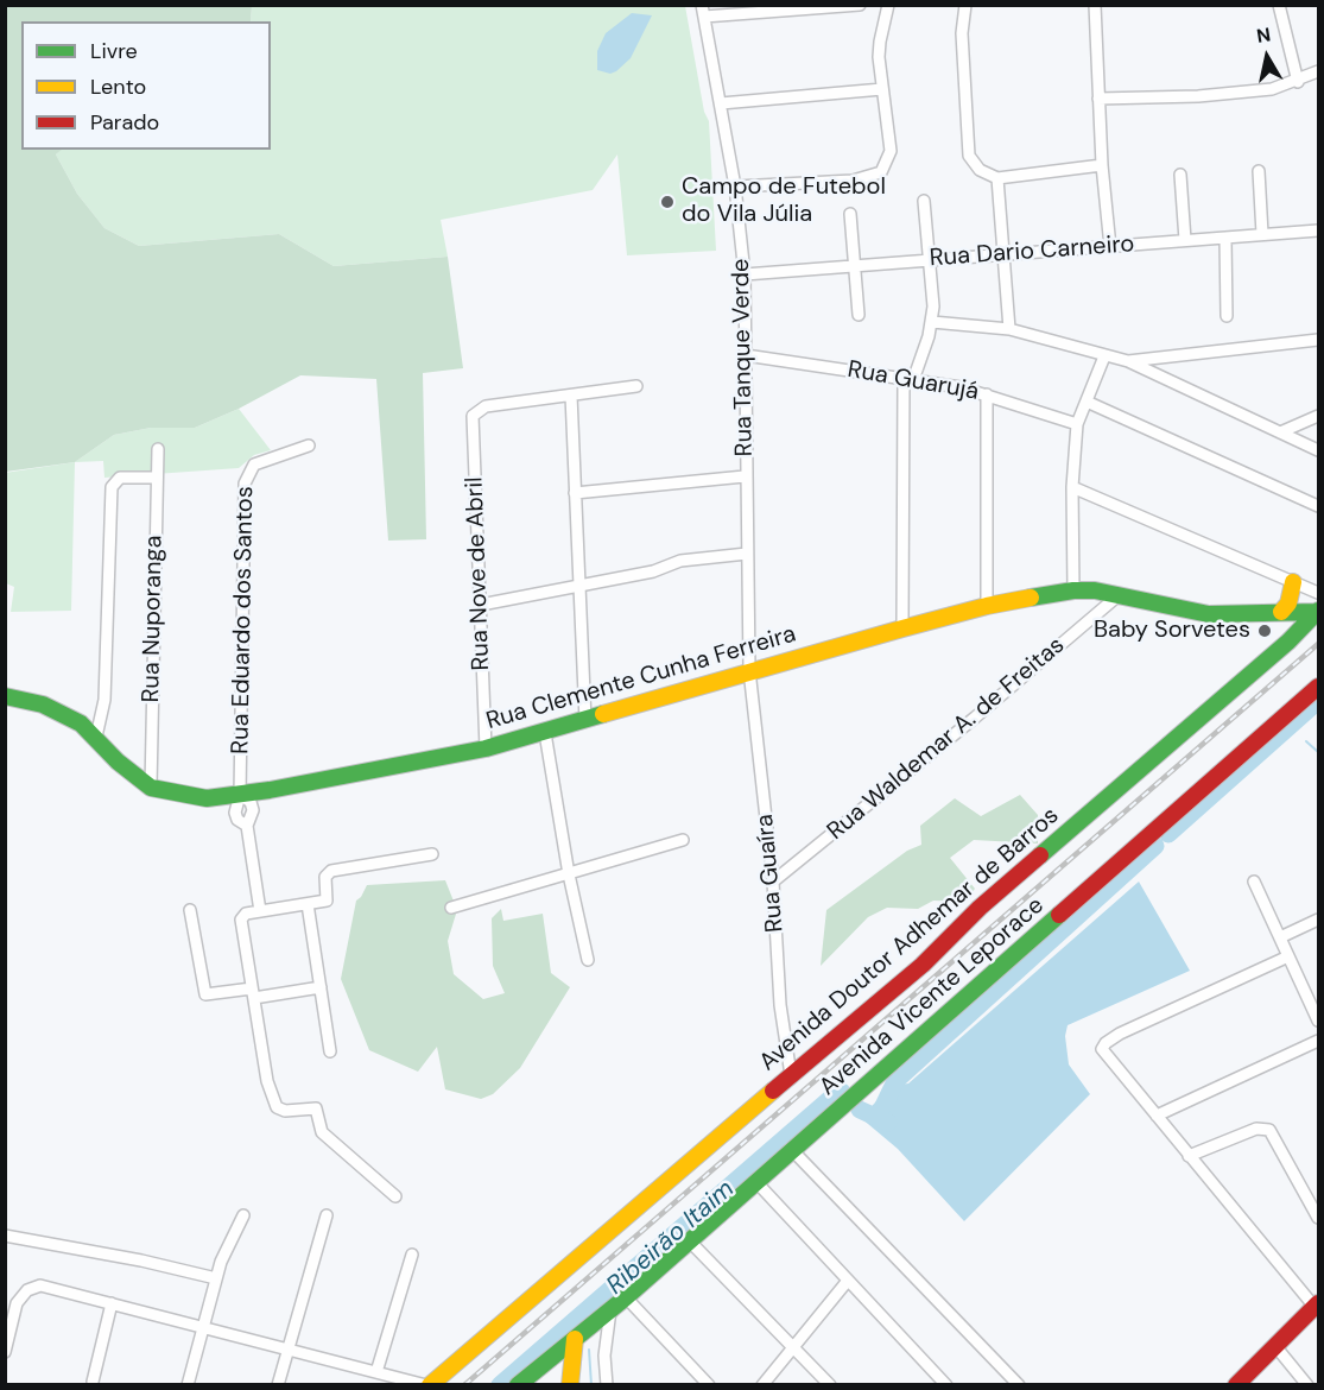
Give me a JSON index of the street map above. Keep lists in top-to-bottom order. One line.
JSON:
{"streets":{"street":["Rua Dario Carneiro","Rua Tanque Verde","Rua Guarujá","Rua Nove de Abril","Rua Nuporanga","Rua Eduardo dos Santos","Rua Clemente Cunha Ferreira","Rua Waldemar A. de Freitas","Rua Guaíra","Avenida Doutor Adhemar de Barros","Avenida Vicente Leporace"]},"crossings":[["Rua Dario Carneiro","Rua Tanque Verde"],["Rua Tanque Verde","Rua Guarujá"],["Rua Tanque Verde","Rua Clemente Cunha Ferreira"],["Rua Tanque Verde","Rua Guaíra"],["Rua Nove de Abril","Rua Clemente Cunha Ferreira"],["Rua Nuporanga","Rua Clemente Cunha Ferreira"],["Rua Eduardo dos Santos","Rua Clemente Cunha Ferreira"],["Rua Clemente Cunha Ferreira","Rua Waldemar A. de Freitas"],["Rua Clemente Cunha Ferreira","Rua Guaíra"],["Rua Clemente Cunha Ferreira","Avenida Doutor Adhemar de Barros"],["Rua Waldemar A. de Freitas","Rua Guaíra"],["Rua Guaíra","Avenida Doutor Adhemar de Barros"]],"water":["Ribeirão Itaim"],"places":["Campo de Futebol do Vila Júlia","Baby Sorvetes"],"legend":["Livre","Lento","Parado"],"north":"top"}
